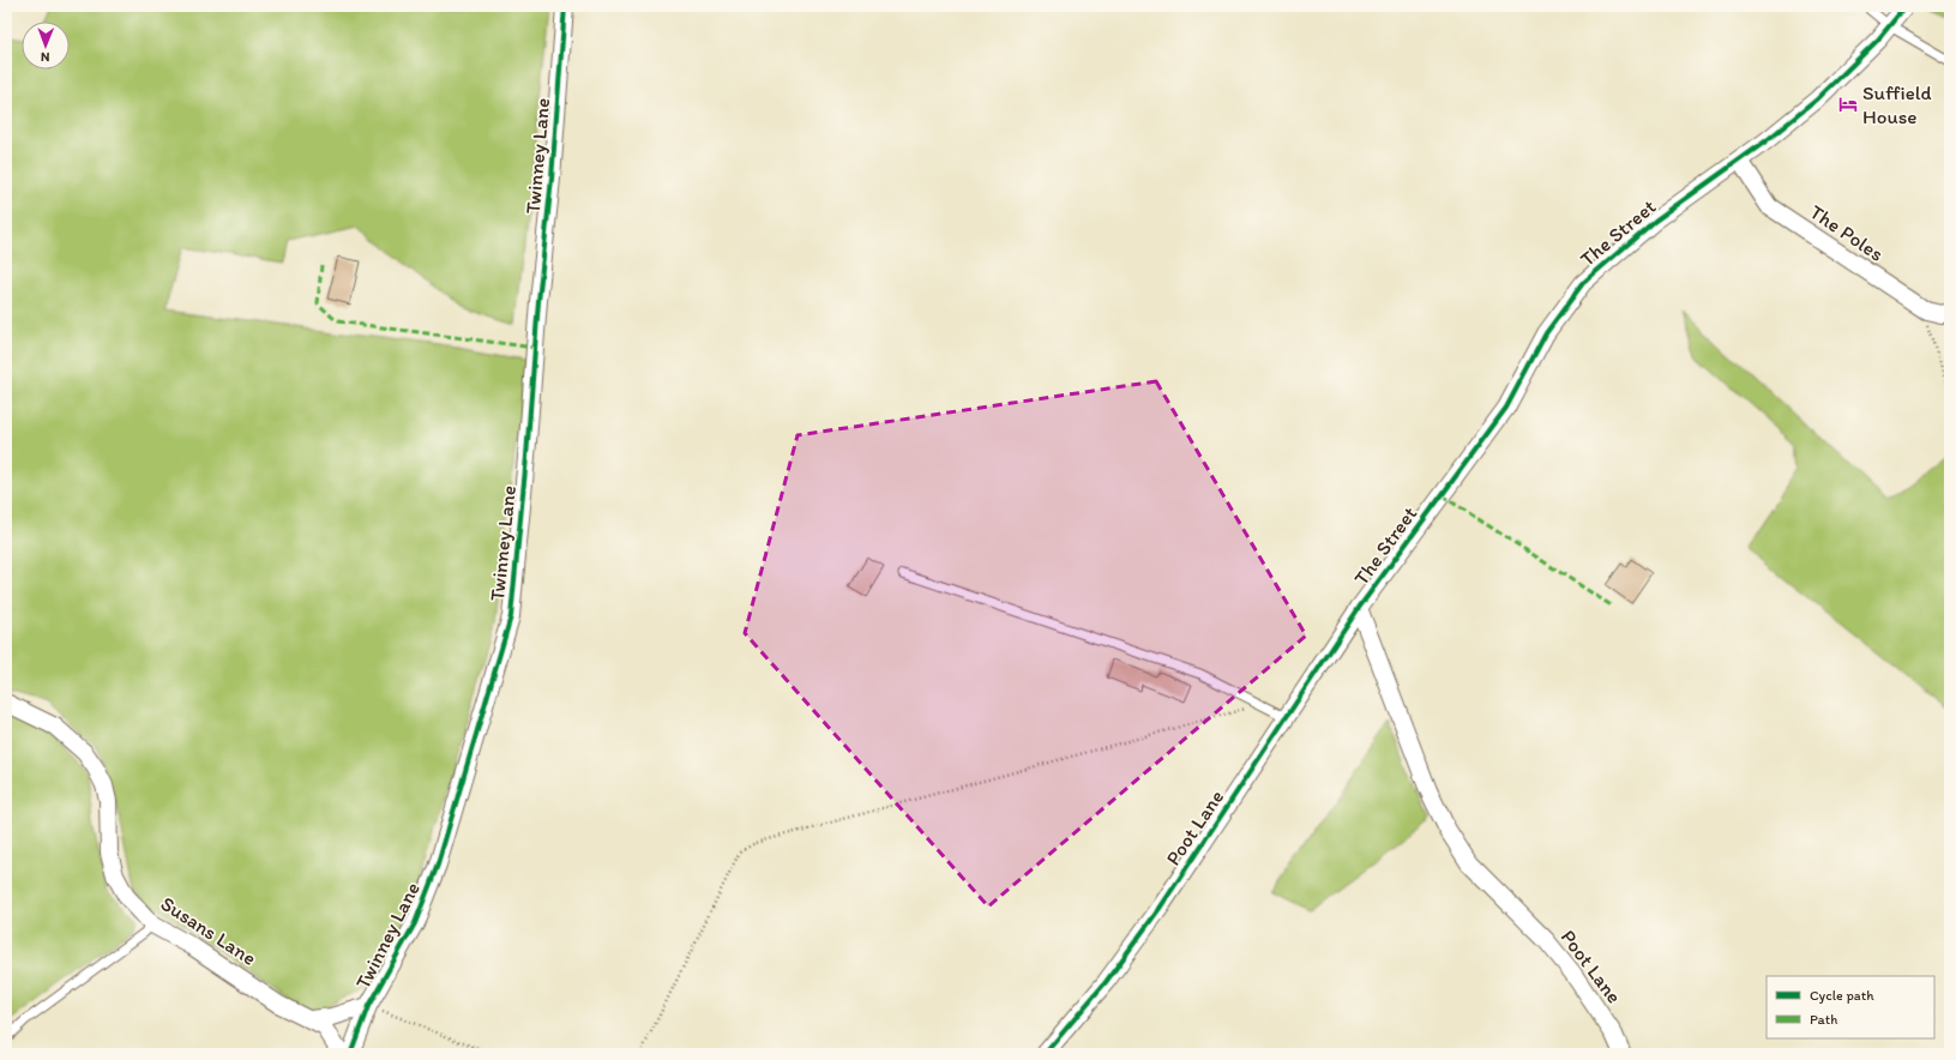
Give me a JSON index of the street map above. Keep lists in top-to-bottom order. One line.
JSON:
{"streets":{"street":["Twinney Lane","The Street","The Poles","Poot Lane","Susans Lane"]},"crossings":[["The Street","The Poles"],["The Street","Poot Lane"]],"places":{"hotel":["Suffield House"]},"legend":["Cycle path","Path"],"north":"bottom"}
